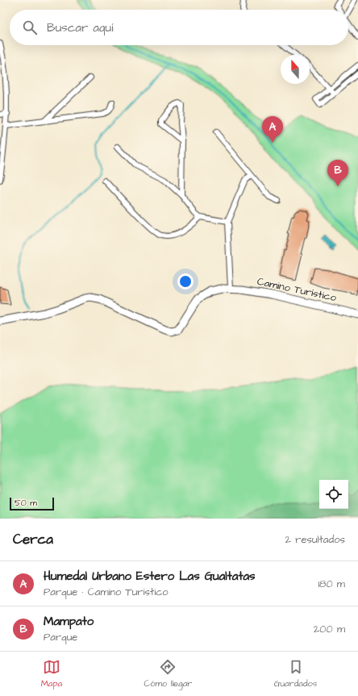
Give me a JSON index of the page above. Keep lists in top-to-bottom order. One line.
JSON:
{"streets":{"main road":["Camino Turístico"]},"scale_bar":"50 m","north":"top","page":{"search":"Buscar aquí","pins":["A","B"],"scale":"50 m","heading":["Cerca","2 resultados"],"list":[{"mark":"A","name":"Humedal Urbano Estero Las Gualtatas","note":"Parque · Camino Turístico","value":"180 m"},{"mark":"B","name":"Mampato","note":"Parque","value":"200 m"}],"nav":["Mapa","Cómo llegar","Guardados"]}}
